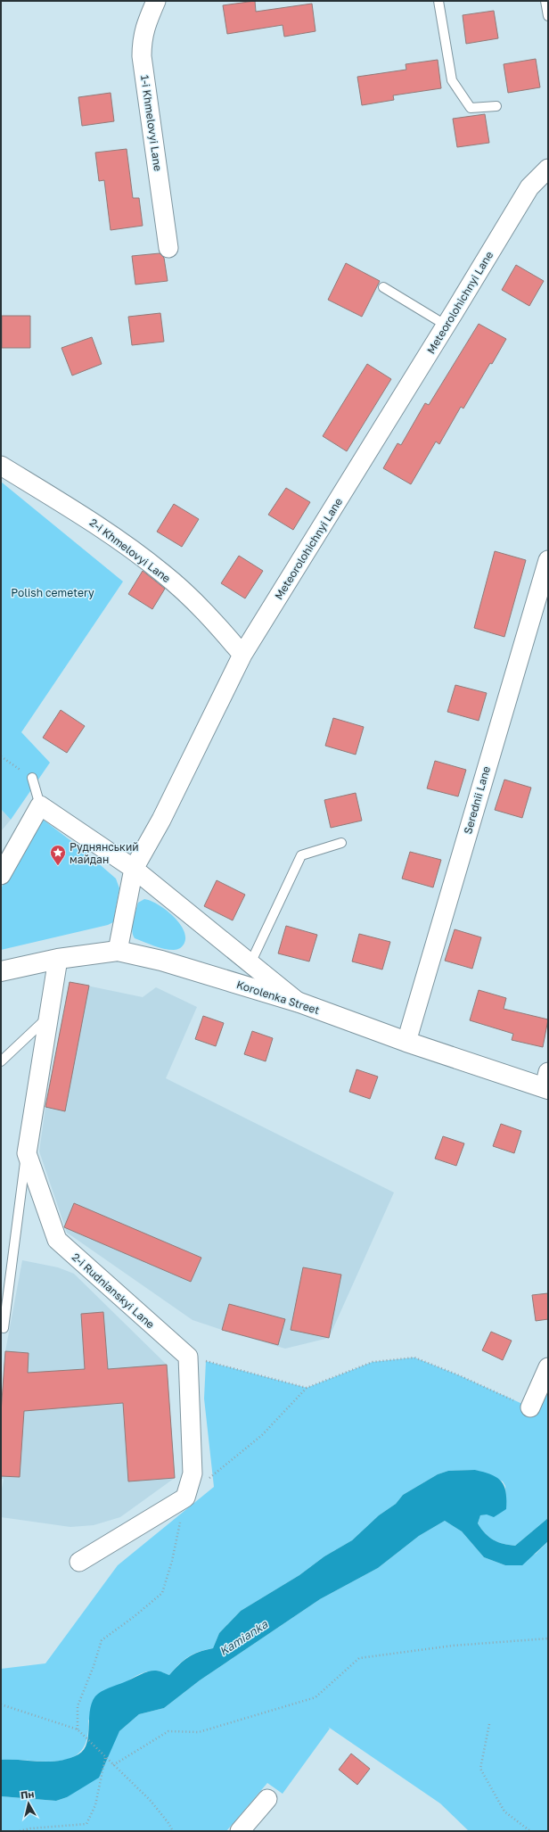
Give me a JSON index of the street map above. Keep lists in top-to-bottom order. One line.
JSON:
{"streets":{"street":["1-i Khmelovyi Lane","Meteorolohichnyi Lane","2-i Khmelovyi Lane","Serednii Lane","Korolenka Street","2-i Rudnianskyi Lane"]},"crossings":[["Meteorolohichnyi Lane","2-i Khmelovyi Lane"],["Meteorolohichnyi Lane","Korolenka Street"],["Serednii Lane","Korolenka Street"],["Korolenka Street","2-i Rudnianskyi Lane"]],"water":["Kamianka"],"parks":["Polish cemetery"],"places":{"place":["Руднянський майдан"]},"north":"top"}
